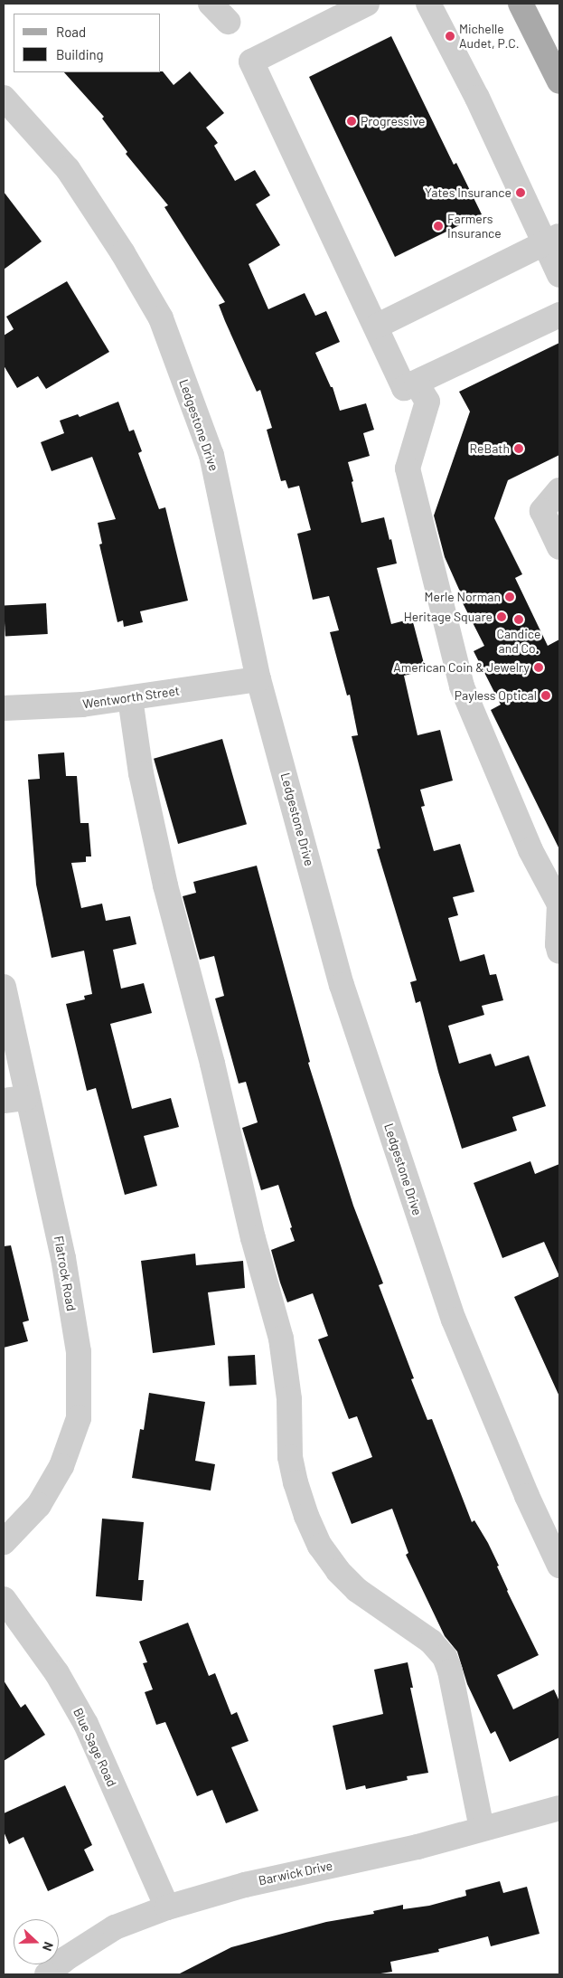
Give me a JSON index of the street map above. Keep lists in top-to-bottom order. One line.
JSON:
{"streets":{"street":["Ledgestone Drive","Wentworth Street","Flatrock Road","Blue Sage Road","Barwick Drive"]},"crossings":[["Ledgestone Drive","Wentworth Street"],["Blue Sage Road","Barwick Drive"]],"places":["Michelle Audet, P.C.","Progressive","Yates Insurance","Farmers Insurance","ReBath","Merle Norman","Heritage Square","Candice and Co.","American Coin & Jewelry","Payless Optical"],"legend":["Road","Building"],"north":"right"}
